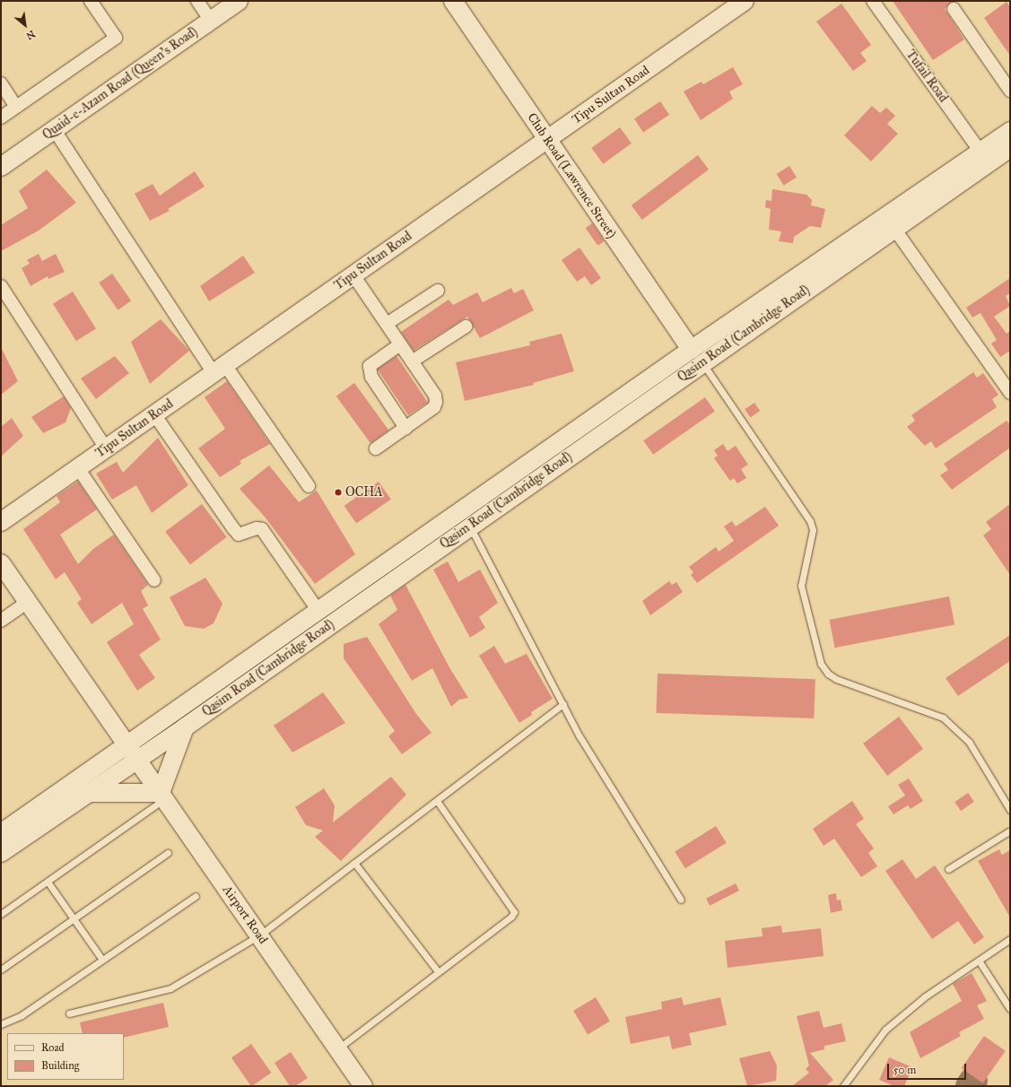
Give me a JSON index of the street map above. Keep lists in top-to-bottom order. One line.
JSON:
{"streets":{"main road":["Quaid-e-Azam Road (Queen's Road)","Tipu Sultan Road","Club Road (Lawrence Street)","Qasim Road (Cambridge Road)","Airport Road"],"street":["Tufail Road"]},"crossings":[["Tufail Road","Qasim Road (Cambridge Road)"],["Tipu Sultan Road","Club Road (Lawrence Street)"],["Club Road (Lawrence Street)","Qasim Road (Cambridge Road)"],["Qasim Road (Cambridge Road)","Airport Road"]],"places":["OCHA"],"legend":["Road","Building"],"scale_bar":"50 m","north":"bottom right"}
